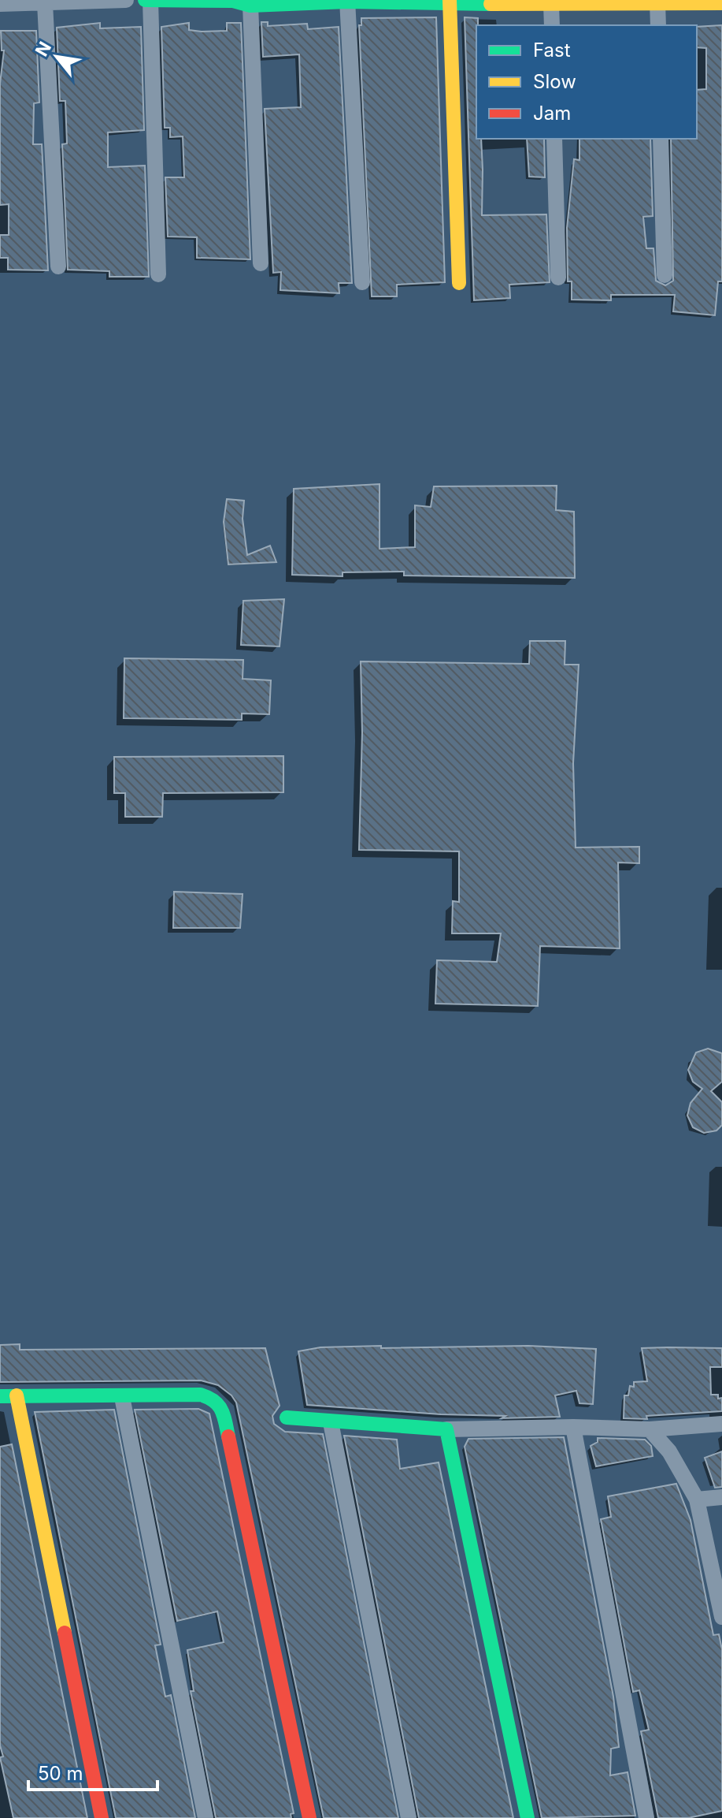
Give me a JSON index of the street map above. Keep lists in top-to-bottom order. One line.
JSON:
{"legend":["Fast","Slow","Jam"],"scale_bar":"50 m","north":"top left"}
